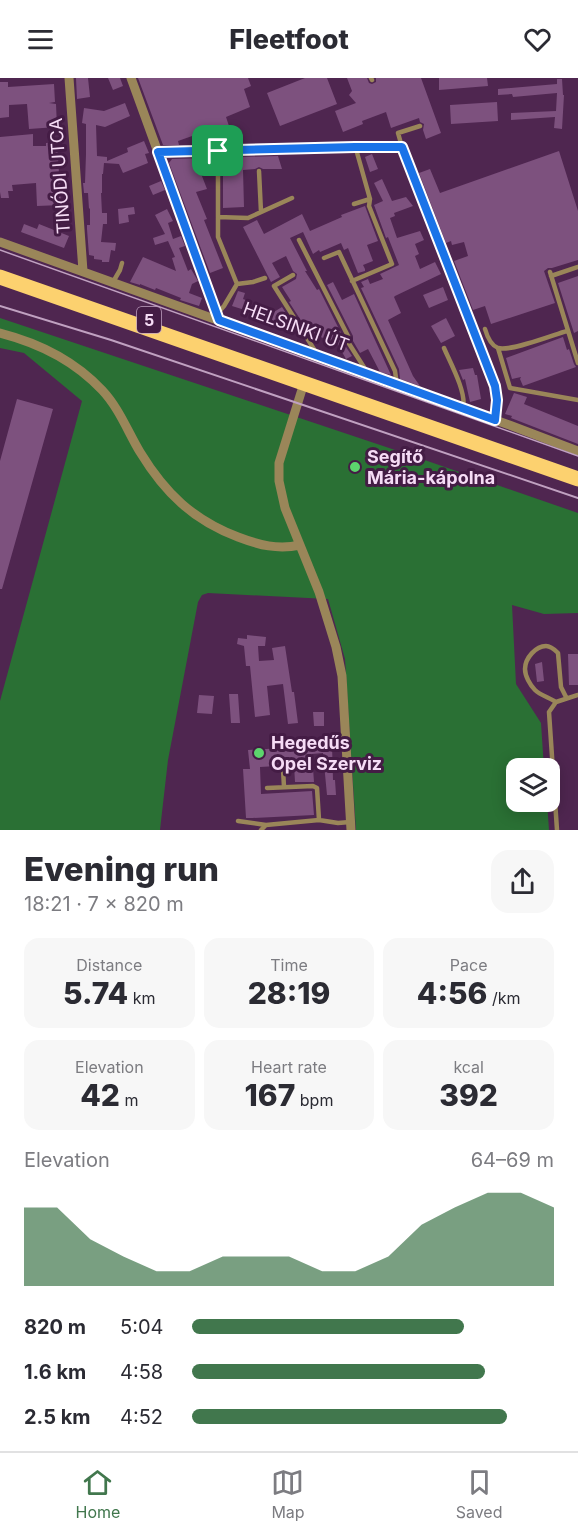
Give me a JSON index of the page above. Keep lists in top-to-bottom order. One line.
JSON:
{"streets":{"main road":["5"],"street":["TINÓDI UTCA","HELSINKI ÚT"]},"crossings":[["TINÓDI UTCA","HELSINKI ÚT"]],"places":["Segítő Mária-kápolna","Hegedűs Opel Szerviz"],"page":{"header":"Fleetfoot","heading":["Evening run","18:21 · 7 × 820 m"],"stats":[["Distance","5.74 km"],["Time","28:19"],["Pace","4:56 /km"],["Elevation","42 m"],["Heart rate","167 bpm"],["kcal","392"]],"chart":["Elevation","64–69 m"],"list":[{"name":"820 m","note":"5:04"},{"name":"1.6 km","note":"4:58"},{"name":"2.5 km","note":"4:52"}],"tabs":["Home","Map","Saved"]}}
